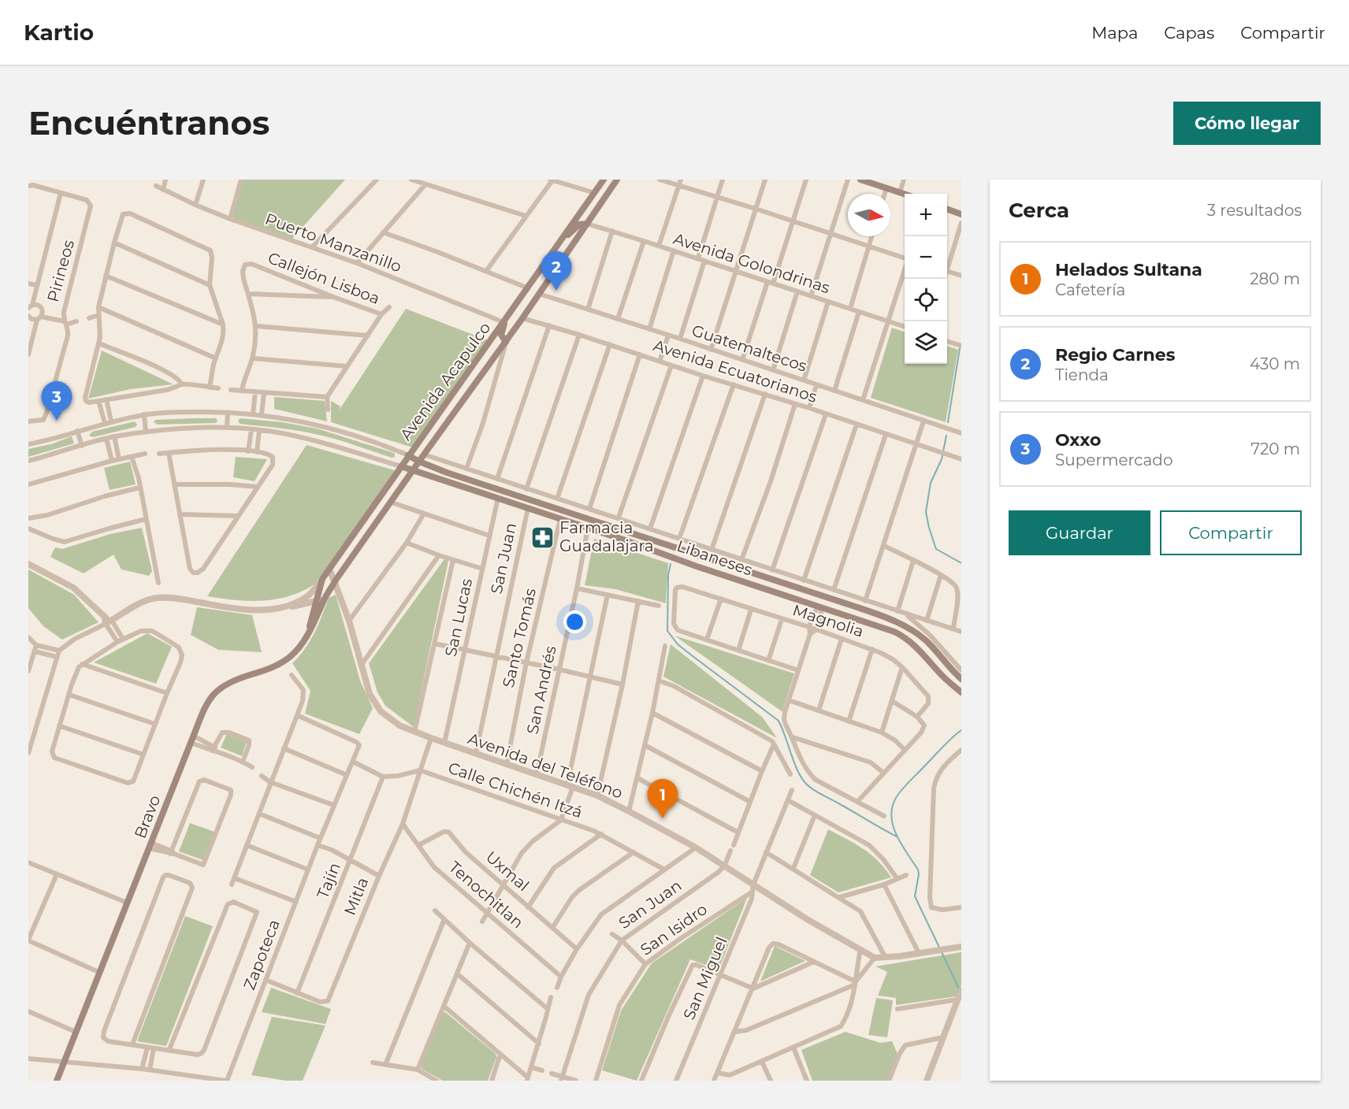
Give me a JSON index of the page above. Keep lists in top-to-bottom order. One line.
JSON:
{"streets":{"main road":["Avenida Acapulco","Libaneses","Bravo"],"street":["Puerto Manzanillo","Avenida Golondrinas","Pirineos","Callejón Lisboa","Guatemaltecos","Avenida Ecuatorianos","San Juan","San Lucas","Magnolia","Santo Tomás","San Andrés","Avenida del Teléfono","Calle Chichén Itzá","Uxmal","Tajín","Tenochitlan","Mitla","San Isidro","Zapoteca","San Miguel"]},"crossings":[["Puerto Manzanillo","Avenida Acapulco"],["Avenida Golondrinas","Avenida Acapulco"],["Guatemaltecos","Avenida Acapulco"],["Avenida Ecuatorianos","Avenida Acapulco"],["Avenida Acapulco","Libaneses"],["Avenida Acapulco","Avenida del Teléfono"],["Avenida Acapulco","Bravo"],["Libaneses","San Juan"],["Libaneses","San Lucas"],["Libaneses","Santo Tomás"],["Libaneses","San Andrés"],["San Juan","Avenida del Teléfono"],["San Lucas","Avenida del Teléfono"],["Santo Tomás","Avenida del Teléfono"],["San Andrés","Avenida del Teléfono"],["Avenida del Teléfono","Mitla"],["Avenida del Teléfono","San Isidro"],["Avenida del Teléfono","San Miguel"],["Calle Chichén Itzá","Mitla"],["Uxmal","Tenochitlan"],["Tajín","Mitla"],["Tenochitlan","Mitla"],["Mitla","Zapoteca"],["San Isidro","San Miguel"]],"places":{"pharmacy":["Farmacia Guadalajara"]},"north":"right","page":{"header":"Kartio","nav":["Mapa","Capas","Compartir"],"buttons":["Cómo llegar",["Guardar","Compartir"]],"title":"Encuéntranos","heading":["Cerca","3 resultados"],"map_buttons":["+","−"],"list":[{"mark":"1","name":"Helados Sultana","note":"Cafetería","value":"280 m"},{"mark":"2","name":"Regio Carnes","note":"Tienda","value":"430 m"},{"mark":"3","name":"Oxxo","note":"Supermercado","value":"720 m"}],"pins":["2","3","1"]}}
